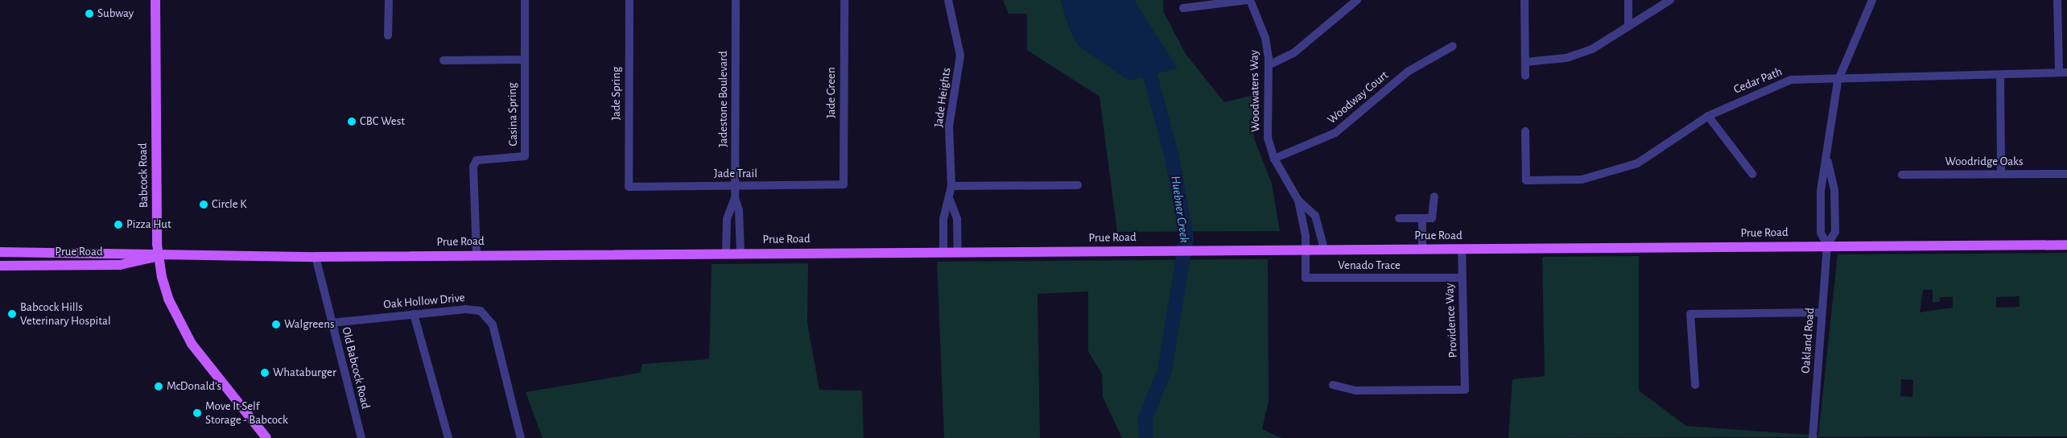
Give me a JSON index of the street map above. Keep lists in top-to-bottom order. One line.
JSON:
{"streets":{"main road":["Babcock Road","Prue Road"],"street":["Cedar Path","Woodwaters Way","Jade Green","Jade Spring","Jade Heights","Woodway Court","Jadestone Boulevard","Casina Spring","Woodridge Oaks","Jade Trail","Venado Trace","Oak Hollow Drive","Providence Way","Oakland Road","Old Babcock Road"]},"crossings":[["Woodwaters Way","Woodway Court"],["Woodwaters Way","Prue Road"],["Woodwaters Way","Venado Trace"],["Jade Green","Jade Trail"],["Jade Spring","Jade Trail"],["Jade Heights","Prue Road"],["Jadestone Boulevard","Jade Trail"],["Jadestone Boulevard","Prue Road"],["Casina Spring","Prue Road"],["Babcock Road","Prue Road"],["Prue Road","Venado Trace"],["Prue Road","Providence Way"],["Prue Road","Oakland Road"],["Prue Road","Old Babcock Road"],["Venado Trace","Providence Way"],["Oak Hollow Drive","Old Babcock Road"]],"water":["Huebner Creek"],"places":["Subway","CBC West","Circle K","Pizza Hut","Babcock Hills Veterinary Hospital","Walgreens","Whataburger","McDonald's","Move It Self Storage - Babcock"]}
